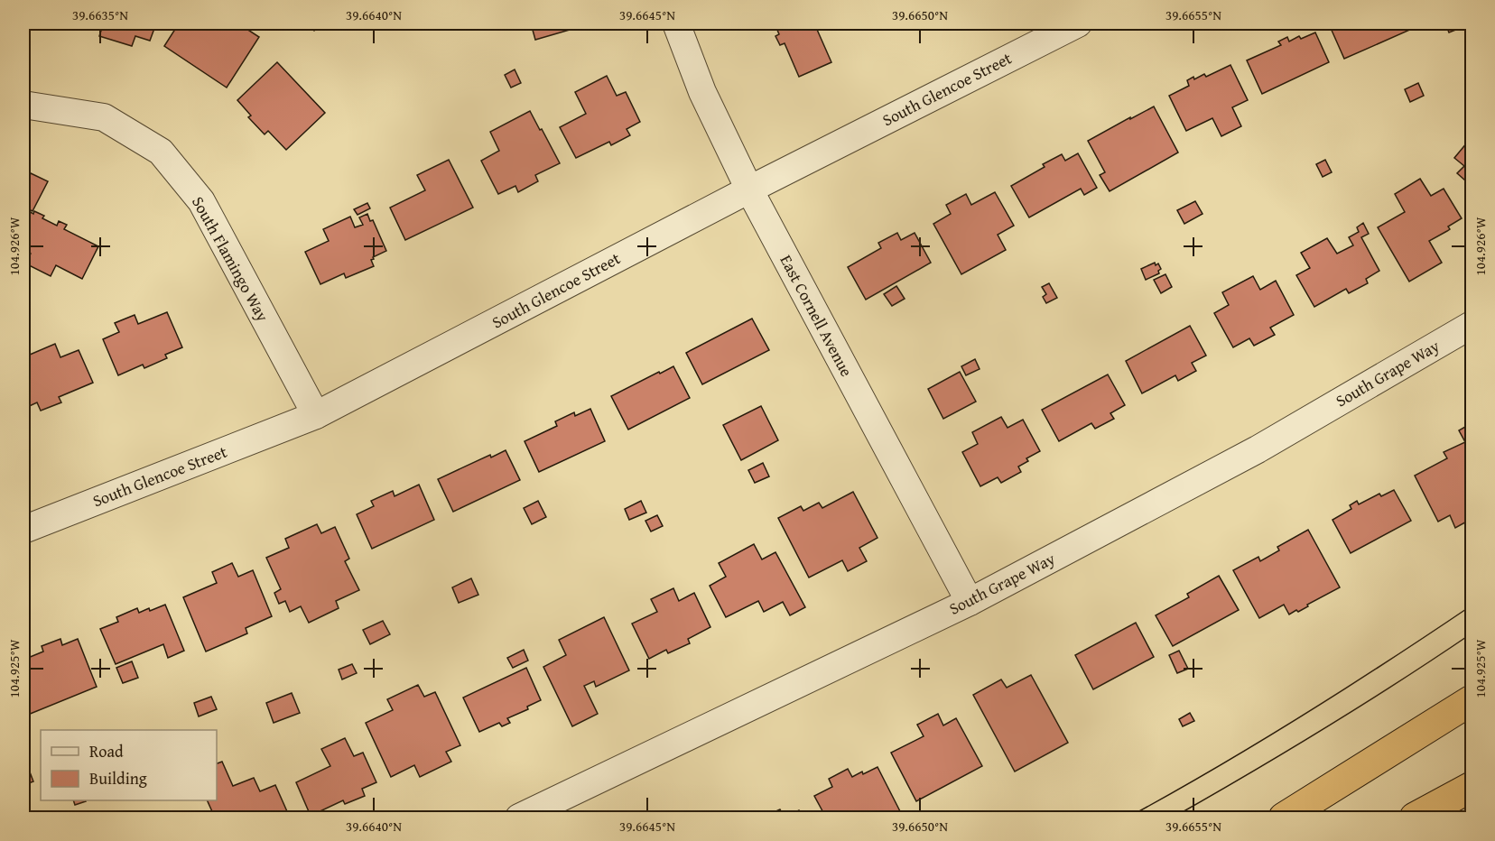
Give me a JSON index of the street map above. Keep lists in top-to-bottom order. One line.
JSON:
{"streets":{"street":["South Glencoe Street","South Flamingo Way","East Cornell Avenue","South Grape Way"]},"crossings":[["South Glencoe Street","South Flamingo Way"],["South Glencoe Street","East Cornell Avenue"],["East Cornell Avenue","South Grape Way"]],"legend":["Road","Building"],"coordinates":["39.6635°N","39.6640°N","39.6645°N","39.6650°N","39.6655°N","104.926°W","104.925°W"]}
